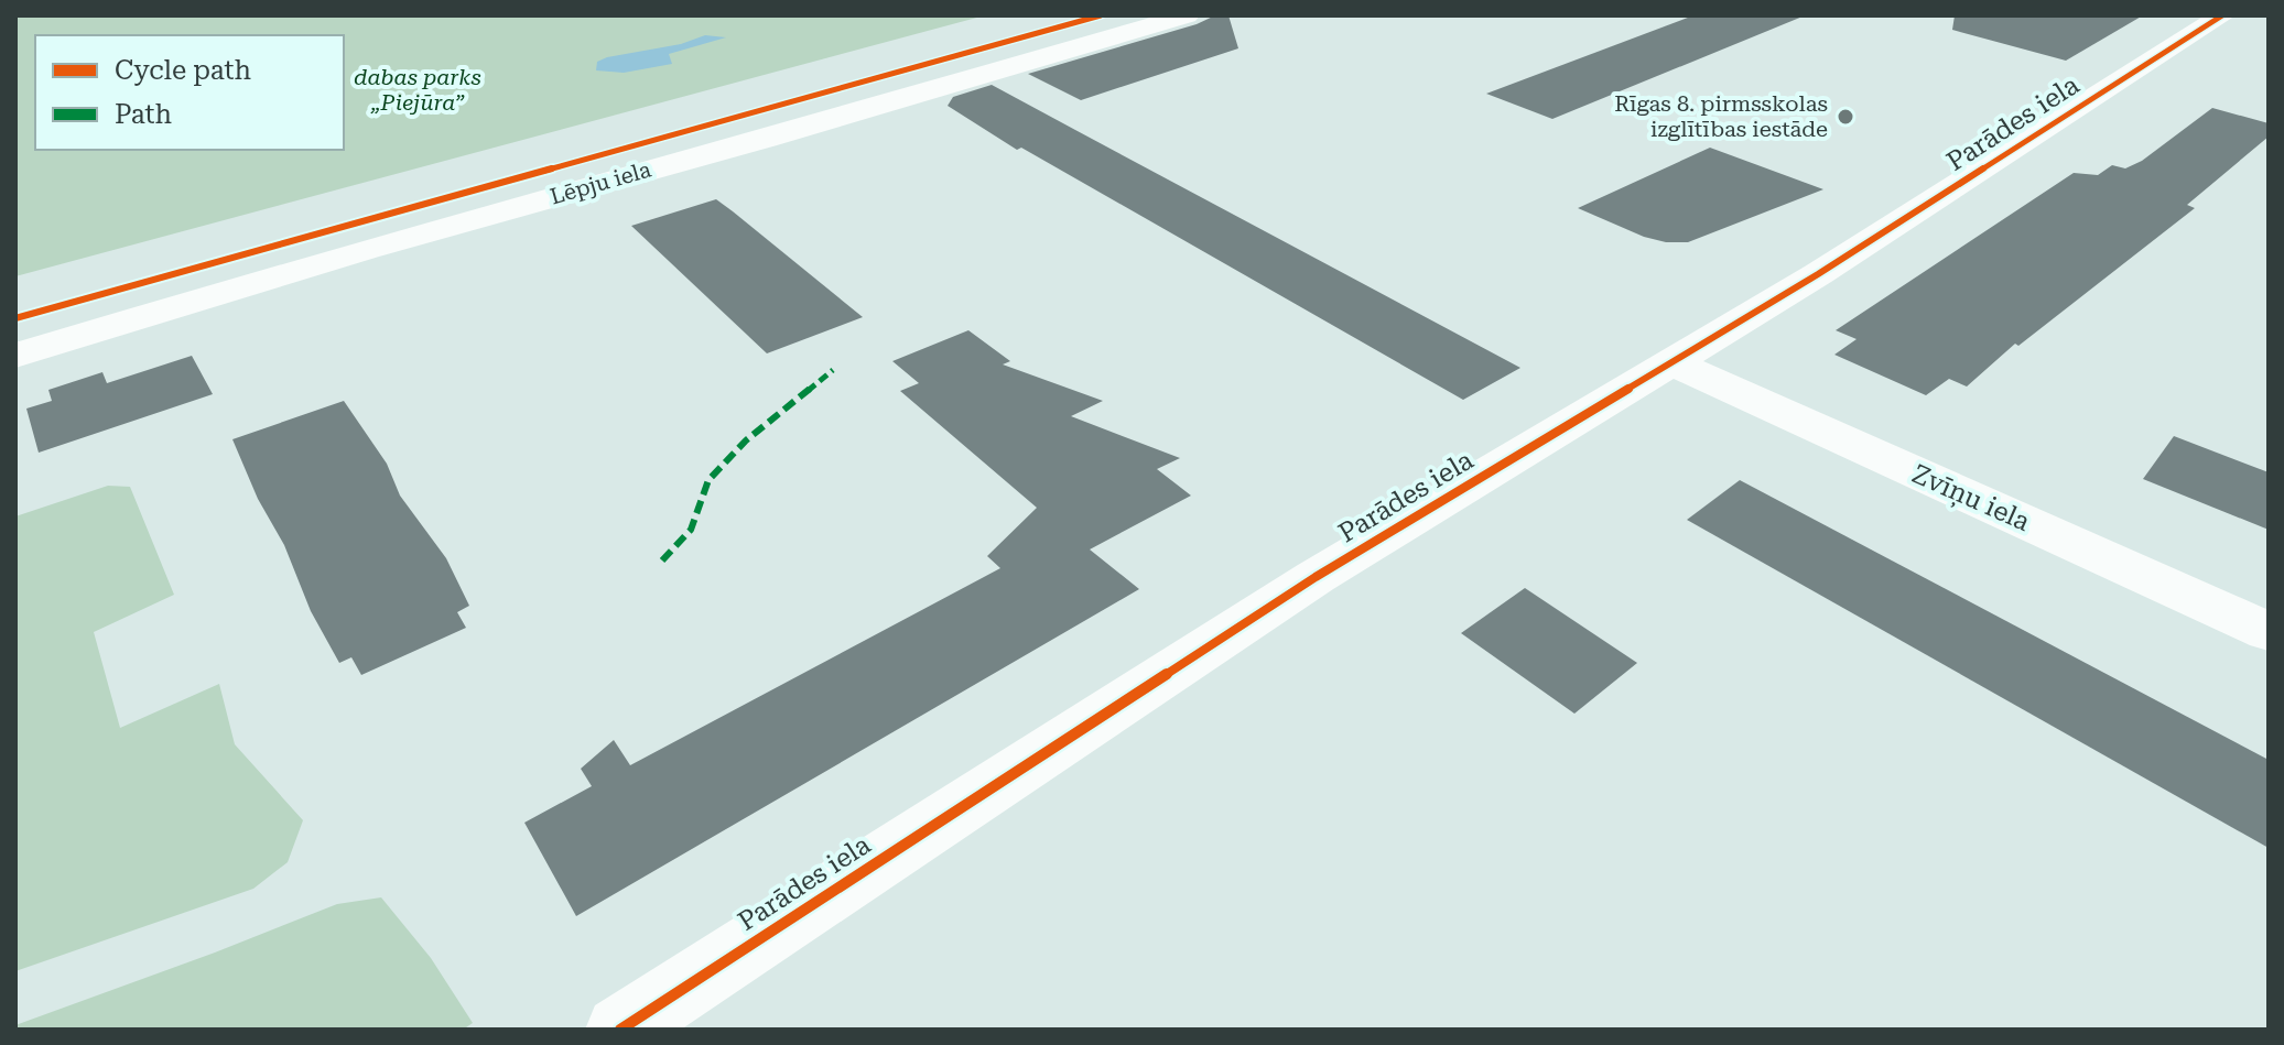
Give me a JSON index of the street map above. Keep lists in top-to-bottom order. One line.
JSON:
{"streets":{"street":["Parādes iela","Lēpju iela","Zvīņu iela"]},"crossings":[["Parādes iela","Zvīņu iela"]],"parks":["dabas parks „Piejūra”"],"places":["Rīgas 8. pirmsskolas izglītības iestāde"],"legend":["Cycle path","Path"]}
